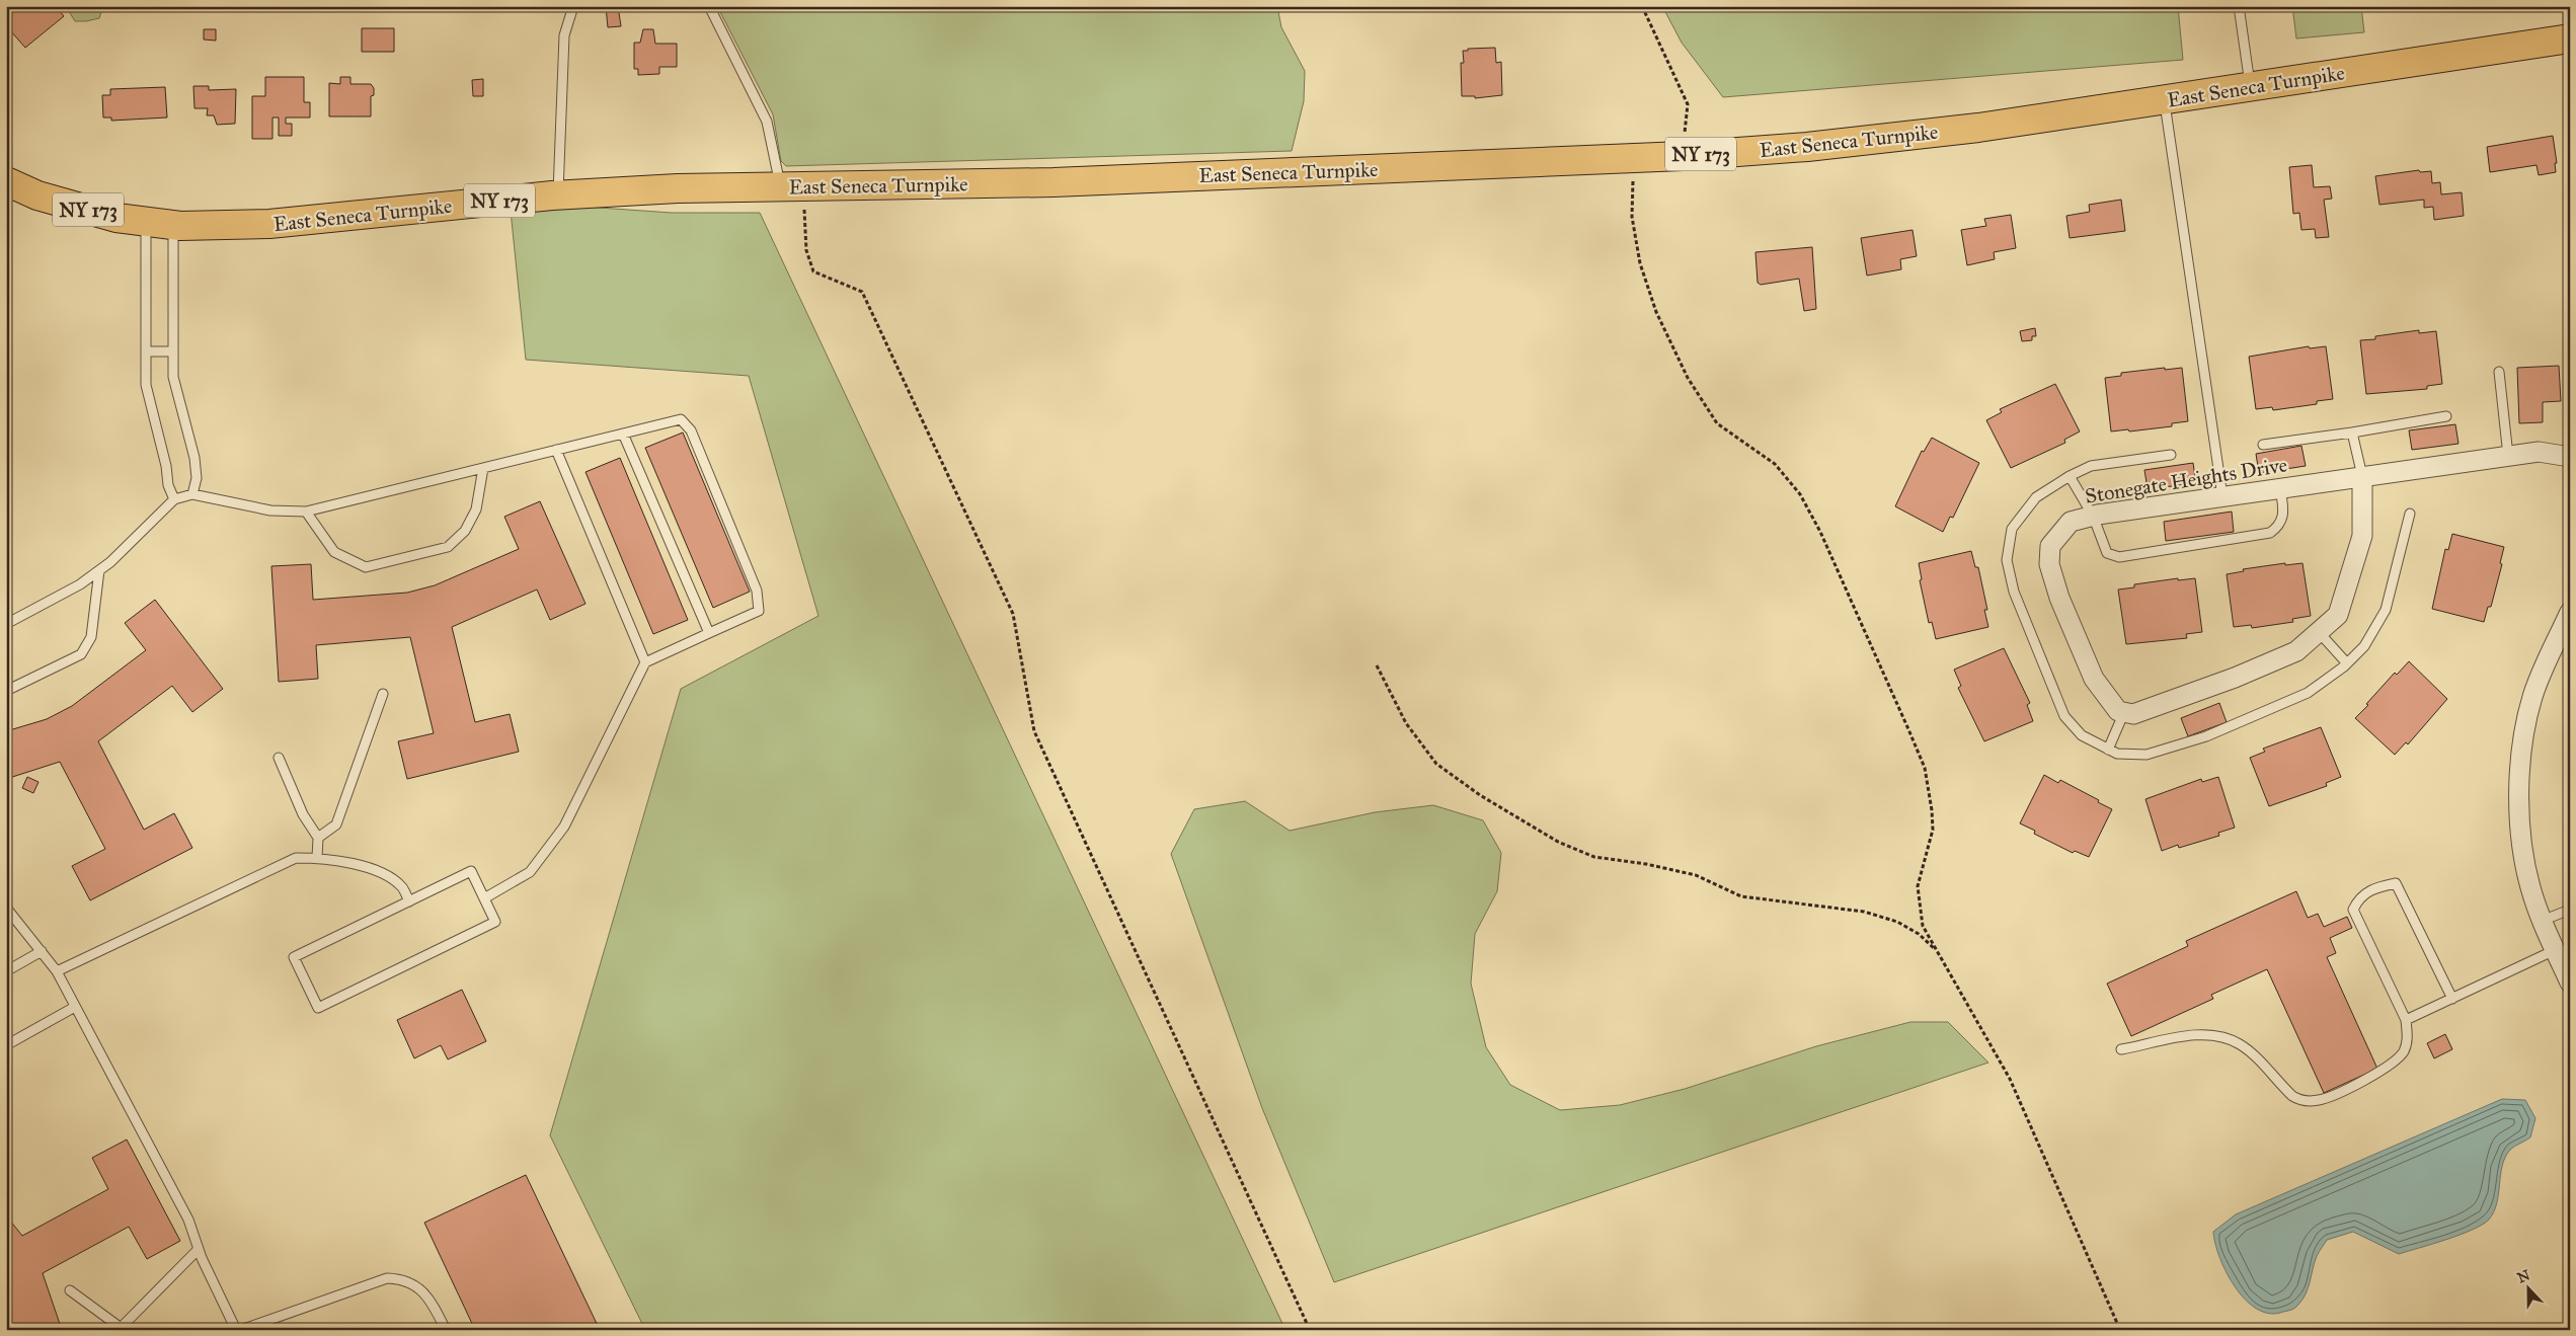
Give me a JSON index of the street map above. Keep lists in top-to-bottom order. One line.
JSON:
{"streets":{"main road":["East Seneca Turnpike","NY 173"],"street":["Stonegate Heights Drive"]},"north":"top"}
